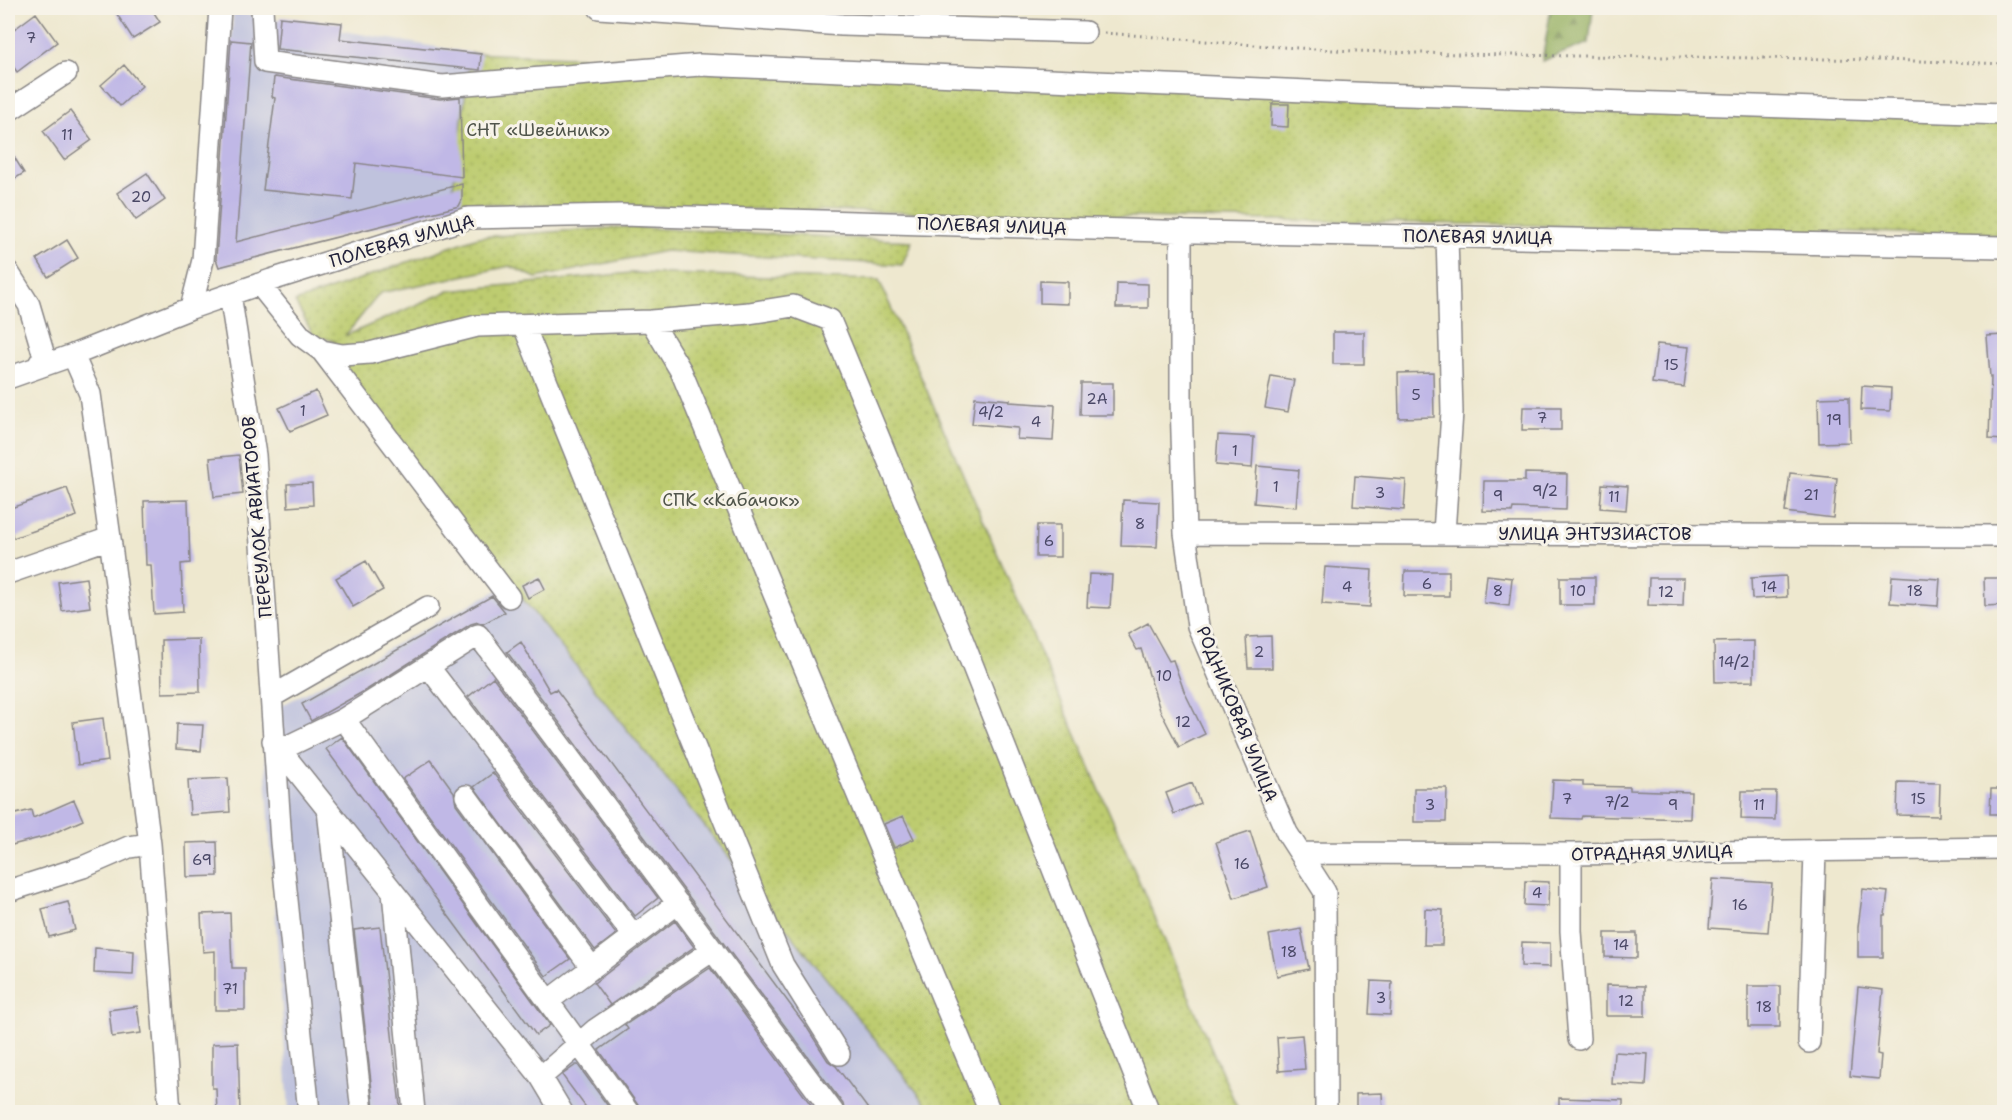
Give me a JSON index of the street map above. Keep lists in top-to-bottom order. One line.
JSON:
{"streets":{"street":["ПОЛЕВАЯ УЛИЦА","ПЕРЕУЛОК АВИАТОРОВ","УЛИЦА ЭНТУЗИАСТОВ","РОДНИКОВАЯ УЛИЦА","ОТРАДНАЯ УЛИЦА"]},"crossings":[["ПОЛЕВАЯ УЛИЦА","ПЕРЕУЛОК АВИАТОРОВ"],["ПОЛЕВАЯ УЛИЦА","РОДНИКОВАЯ УЛИЦА"],["УЛИЦА ЭНТУЗИАСТОВ","РОДНИКОВАЯ УЛИЦА"],["РОДНИКОВАЯ УЛИЦА","ОТРАДНАЯ УЛИЦА"]],"parks":["СНТ «Швейник»","СПК «Кабачок»"],"house_numbers":["7","11","20","15","5","2А","1","4/2","7","19","4","1","1","9/2","3","21","9","11","8","6","6","4","14","8","10","18","12","2","14/2","10","12","7","15","7/2","3","9","11","69","16","4","16","14","18","71","3","12","18"]}
